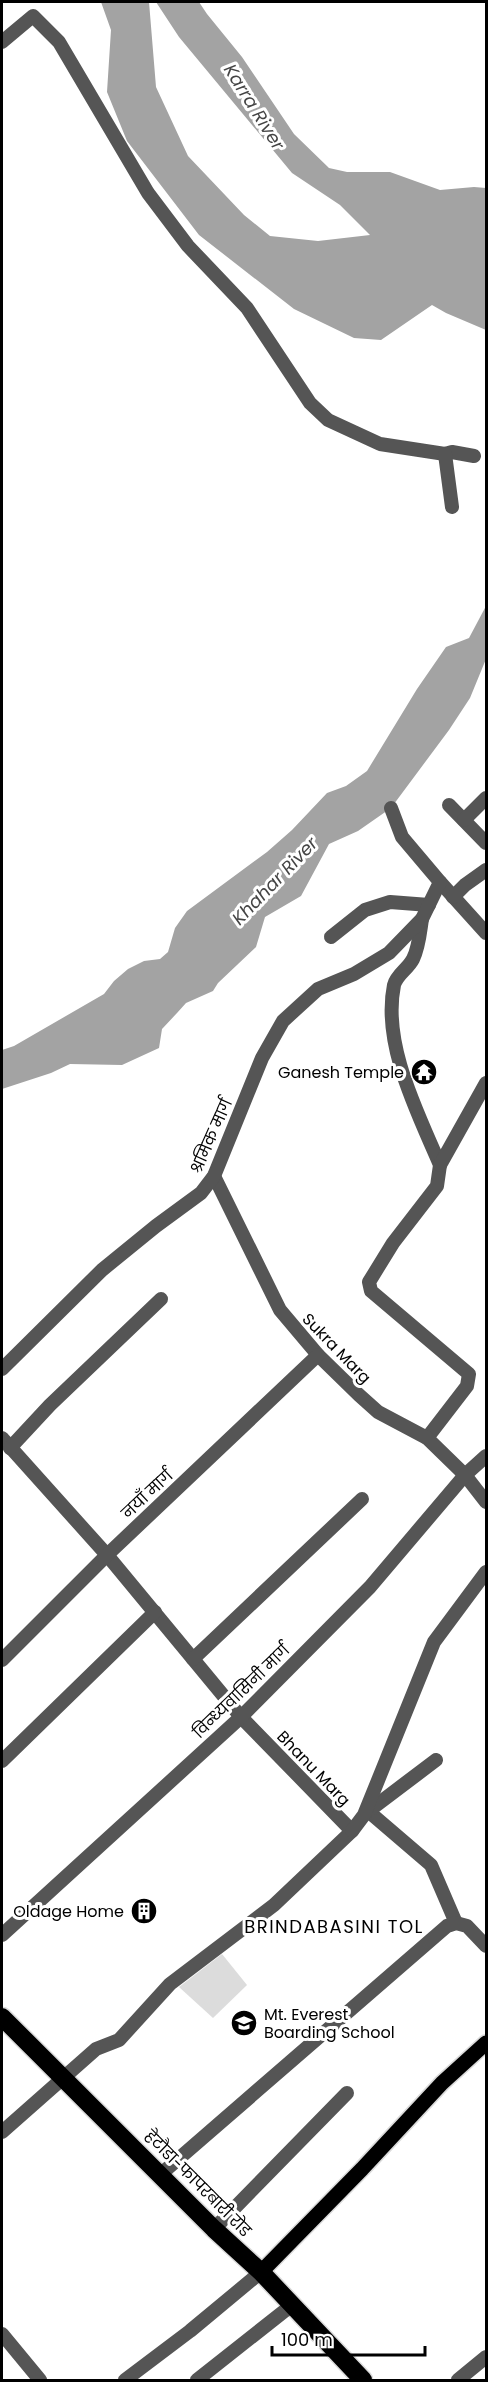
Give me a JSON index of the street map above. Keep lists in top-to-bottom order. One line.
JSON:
{"streets":{"highway":["हेटौडा-फापरबारी रोड"],"street":["श्रमिक मार्ग","Sukra Marg","नयाँ मार्ग","विन्ध्यवासिनी मार्ग","Bhanu Marg"]},"crossings":[["श्रमिक मार्ग","Sukra Marg"],["Sukra Marg","नयाँ मार्ग"],["Sukra Marg","विन्ध्यवासिनी मार्ग"],["नयाँ मार्ग","Bhanu Marg"],["विन्ध्यवासिनी मार्ग","Bhanu Marg"],["Bhanu Marg","हेटौडा-फापरबारी रोड"]],"districts":["BRINDABASINI TOL"],"water":["Karra River","Khahar River"],"places":{"temple":["Ganesh Temple"],"building":["Oldage Home"],"school or university":["Mt. Everest Boarding School"]},"scale_bar":"100 m"}
